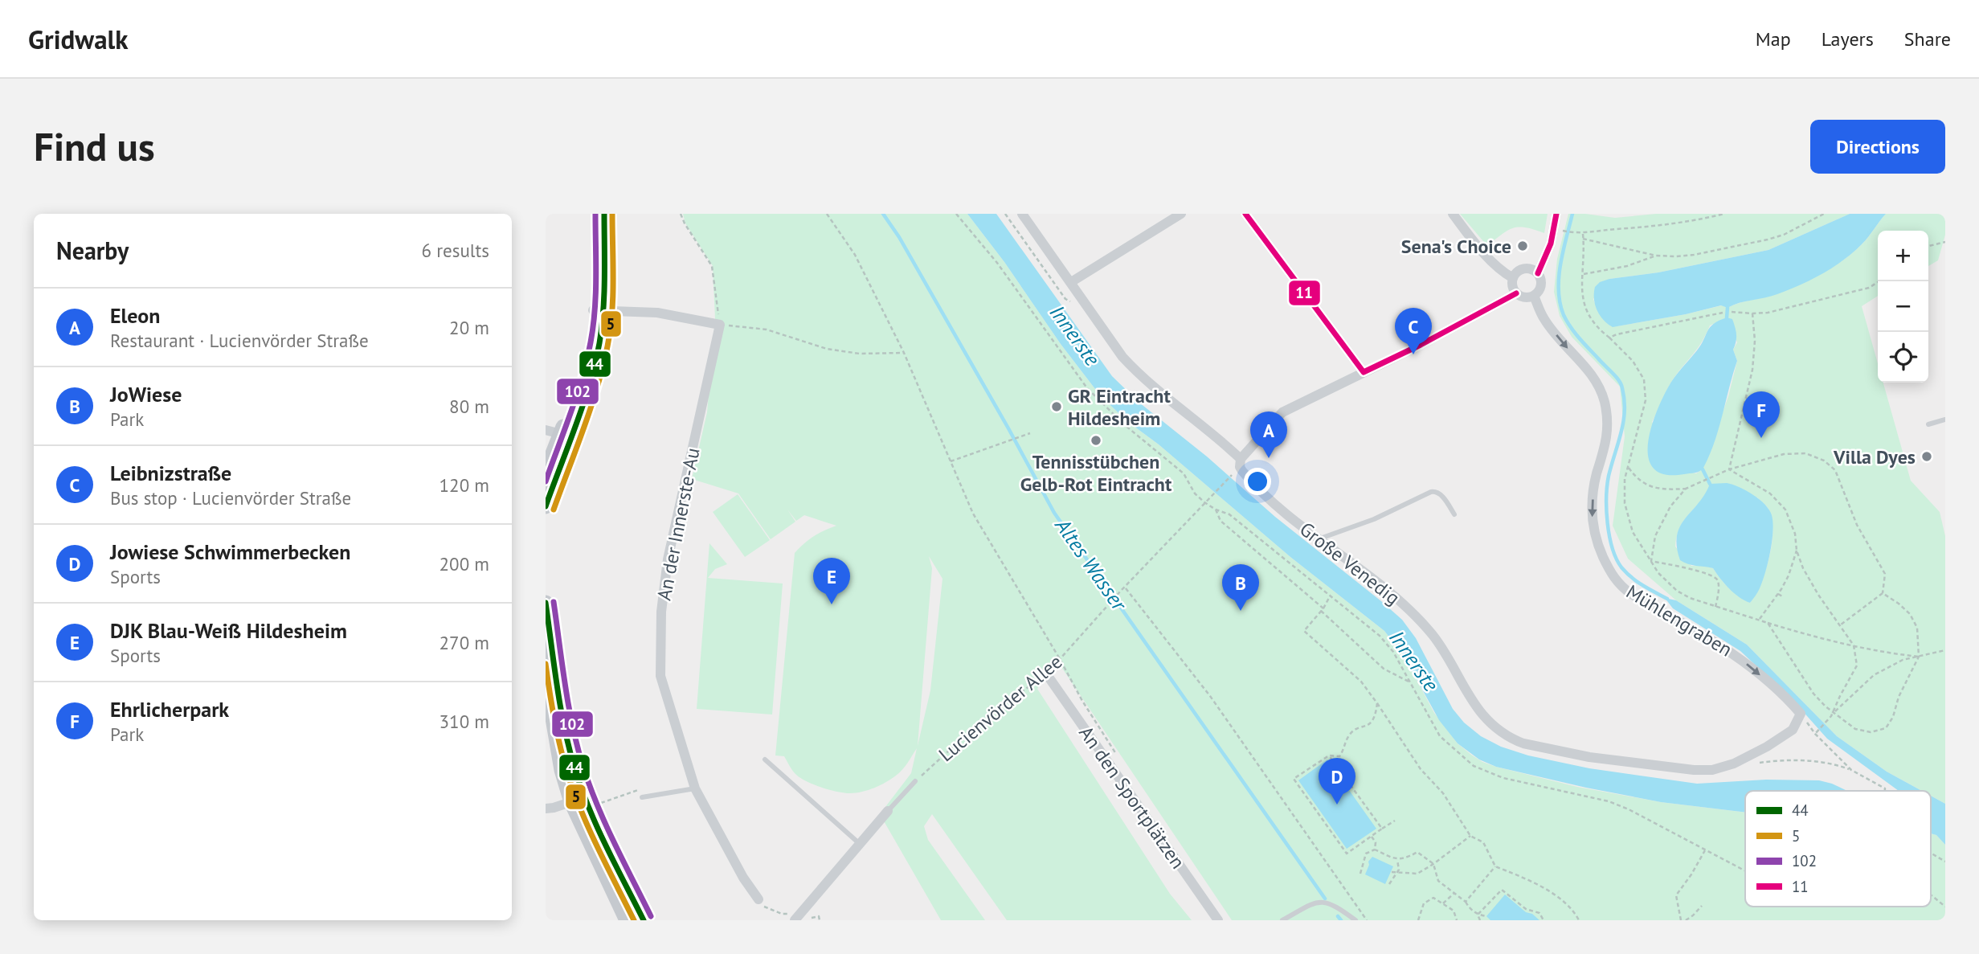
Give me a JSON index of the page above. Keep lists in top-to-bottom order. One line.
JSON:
{"streets":{"street":["An der Innerste-Au","Große Venedig","Mühlengraben","An den Sportplätzen"],"path":["Lucienvörder Allee"]},"crossings":[["Große Venedig","Mühlengraben"],["Lucienvörder Allee","An den Sportplätzen"]],"one_way":["Mühlengraben"],"water":["Innerste","Altes Wasser"],"places":["Sena's Choice","GR Eintracht Hildesheim","Tennisstübchen Gelb-Rot Eintracht","Villa Dyes"],"lines":["transit line 44","transit line 5","transit line 102","transit line 11"],"legend":["44","5","102","11"],"page":{"header":"Gridwalk","nav":["Map","Layers","Share"],"buttons":"Directions","title":"Find us","heading":["Nearby","6 results"],"map_buttons":["+","−"],"list":[{"mark":"A","name":"Eleon","note":"Restaurant · Lucienvörder Straße","value":"20 m"},{"mark":"B","name":"JoWiese","note":"Park","value":"80 m"},{"mark":"C","name":"Leibnizstraße","note":"Bus stop · Lucienvörder Straße","value":"120 m"},{"mark":"D","name":"Jowiese Schwimmerbecken","note":"Sports","value":"200 m"},{"mark":"E","name":"DJK Blau-Weiß Hildesheim","note":"Sports","value":"270 m"},{"mark":"F","name":"Ehrlicherpark","note":"Park","value":"310 m"}],"pins":["C","F","A","E","B","D"]}}
